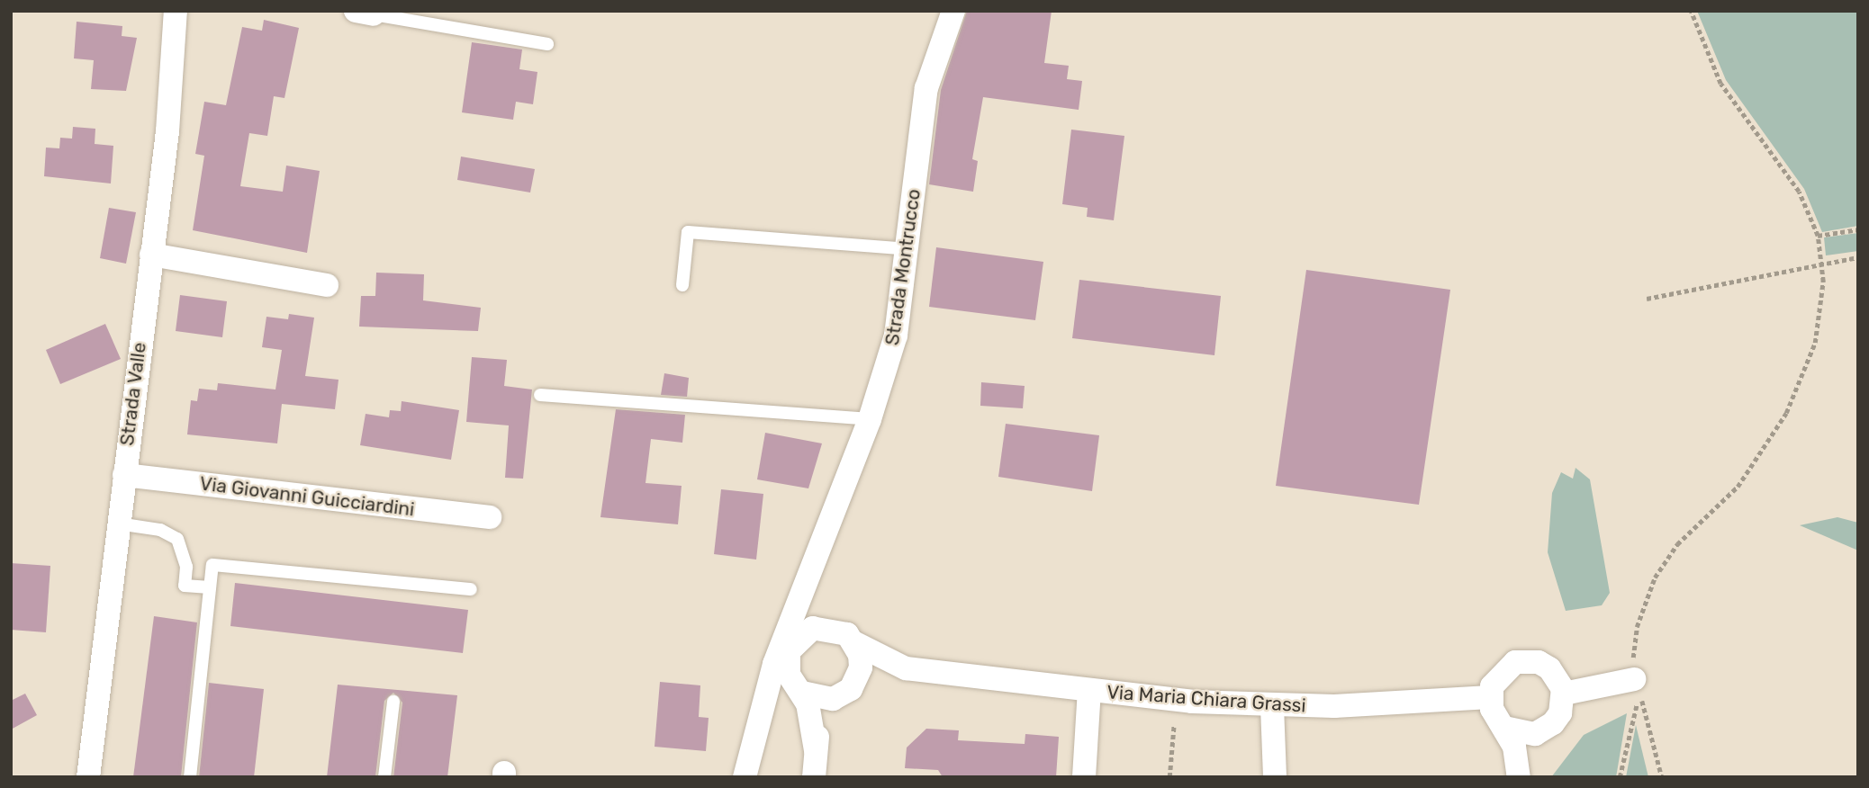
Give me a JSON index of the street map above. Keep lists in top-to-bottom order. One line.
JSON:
{"streets":{"street":["Strada Montrucco","Strada Valle","Via Giovanni Guicciardini","Via Maria Chiara Grassi"]},"crossings":[["Strada Montrucco","Via Maria Chiara Grassi"],["Strada Valle","Via Giovanni Guicciardini"]]}
